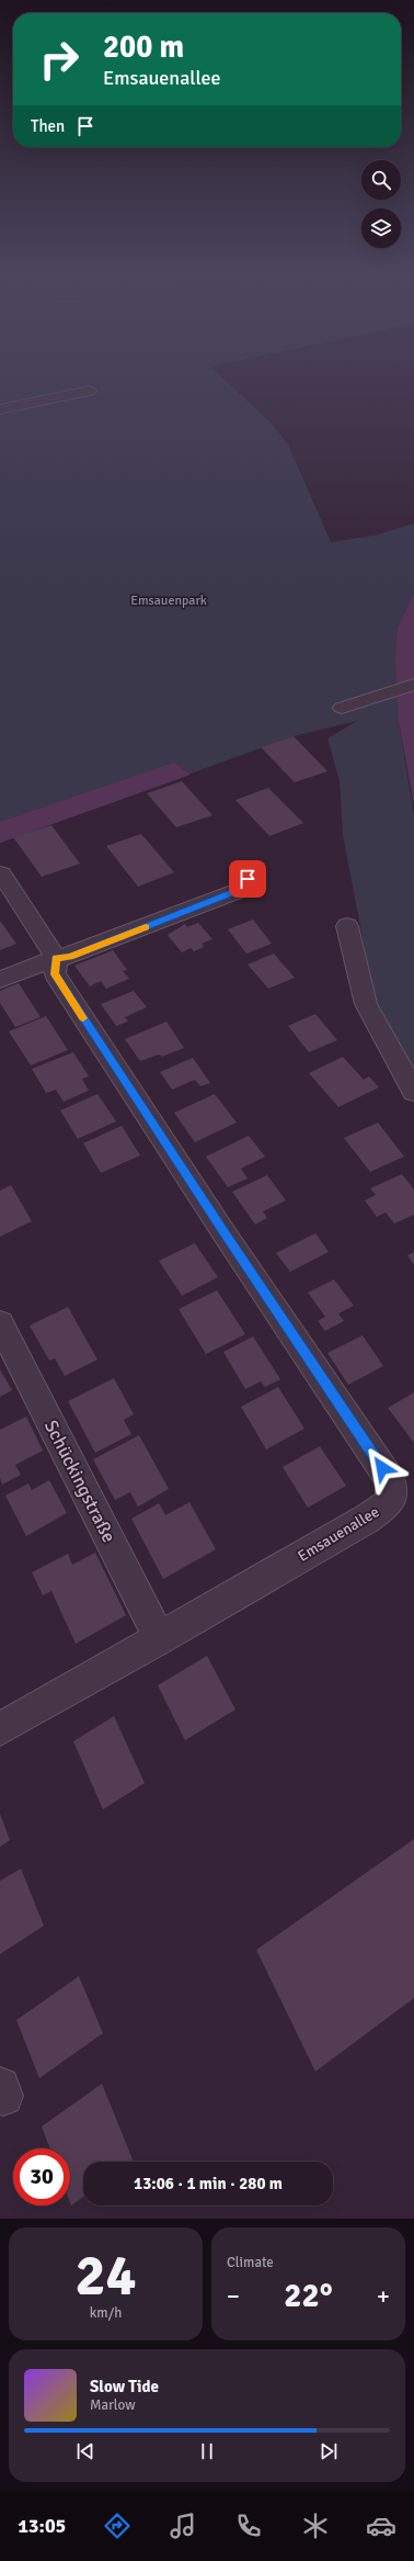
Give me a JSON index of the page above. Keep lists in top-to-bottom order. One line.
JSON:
{"streets":{"street":["Schückingstraße","Emsauenallee"]},"crossings":[["Schückingstraße","Emsauenallee"]],"parks":["Emsauenpark"],"page":{"turn":["200 m","Emsauenallee"],"then":"Then","limit":"30","trip":"13:06 · 1 min · 280 m","tile":[["24","km/h"],"Climate"],"heat":["−","22°","+"],"song":["Slow Tide","Marlow"],"tabs":"13:05"}}
